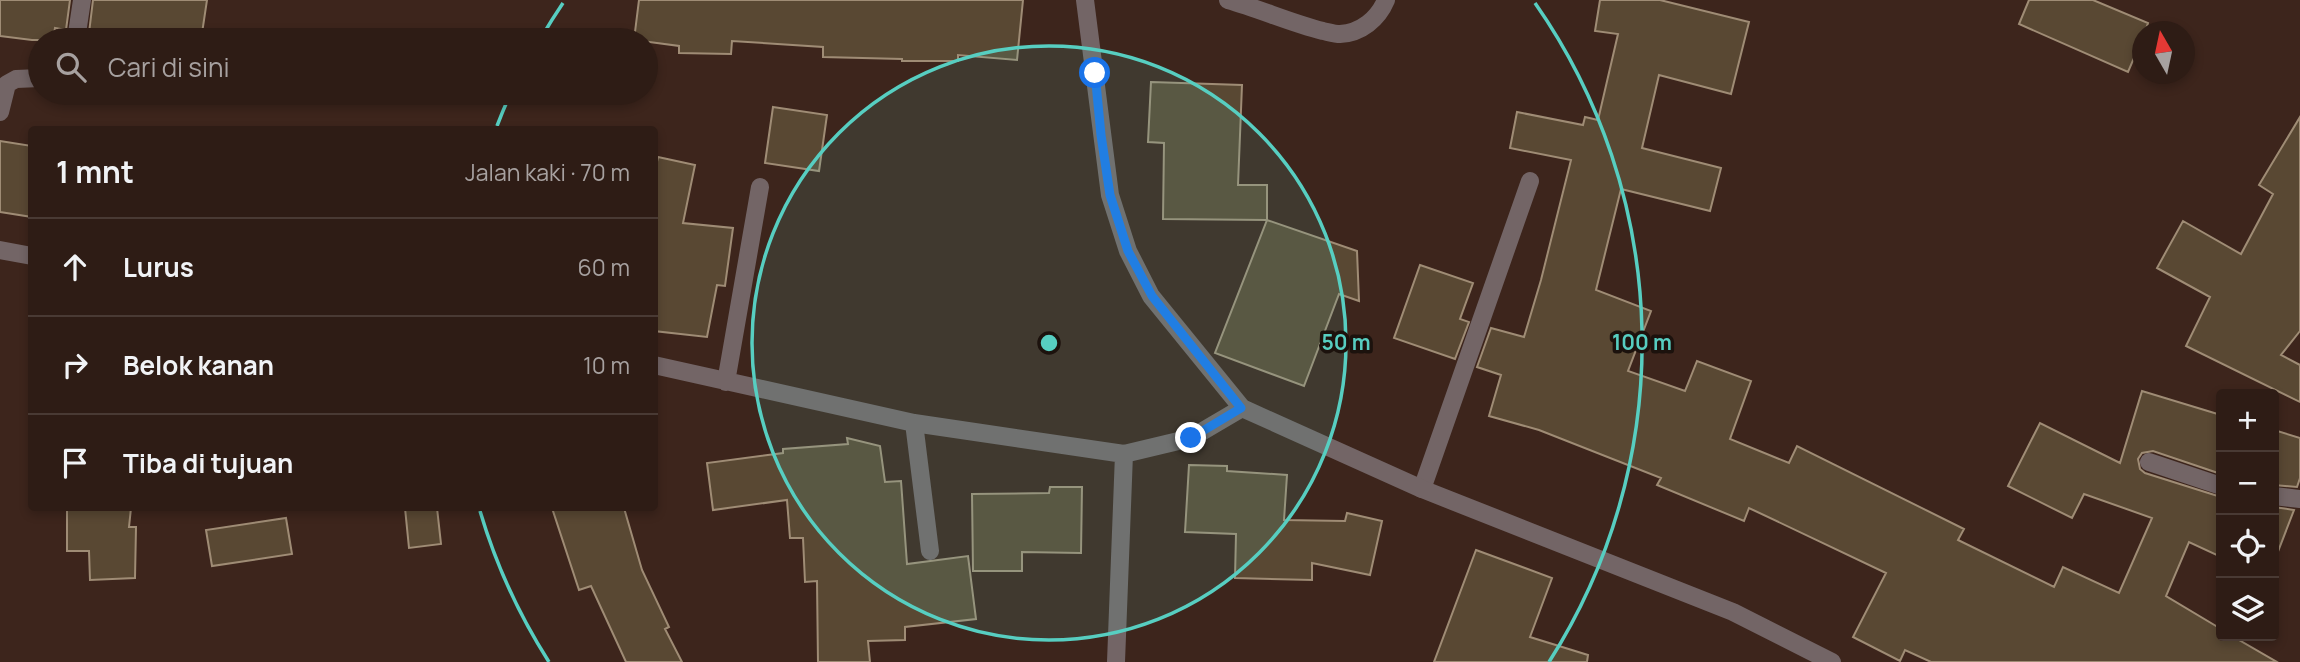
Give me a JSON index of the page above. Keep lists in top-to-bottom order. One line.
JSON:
{"north":"top","page":{"search":"Cari di sini","heading":["1 mnt","Jalan kaki · 70 m"],"list":[["Lurus","60 m"],["Belok kanan","10 m"],"Tiba di tujuan"],"map_buttons":["+","−"]},"rings":["50 m","100 m"]}
